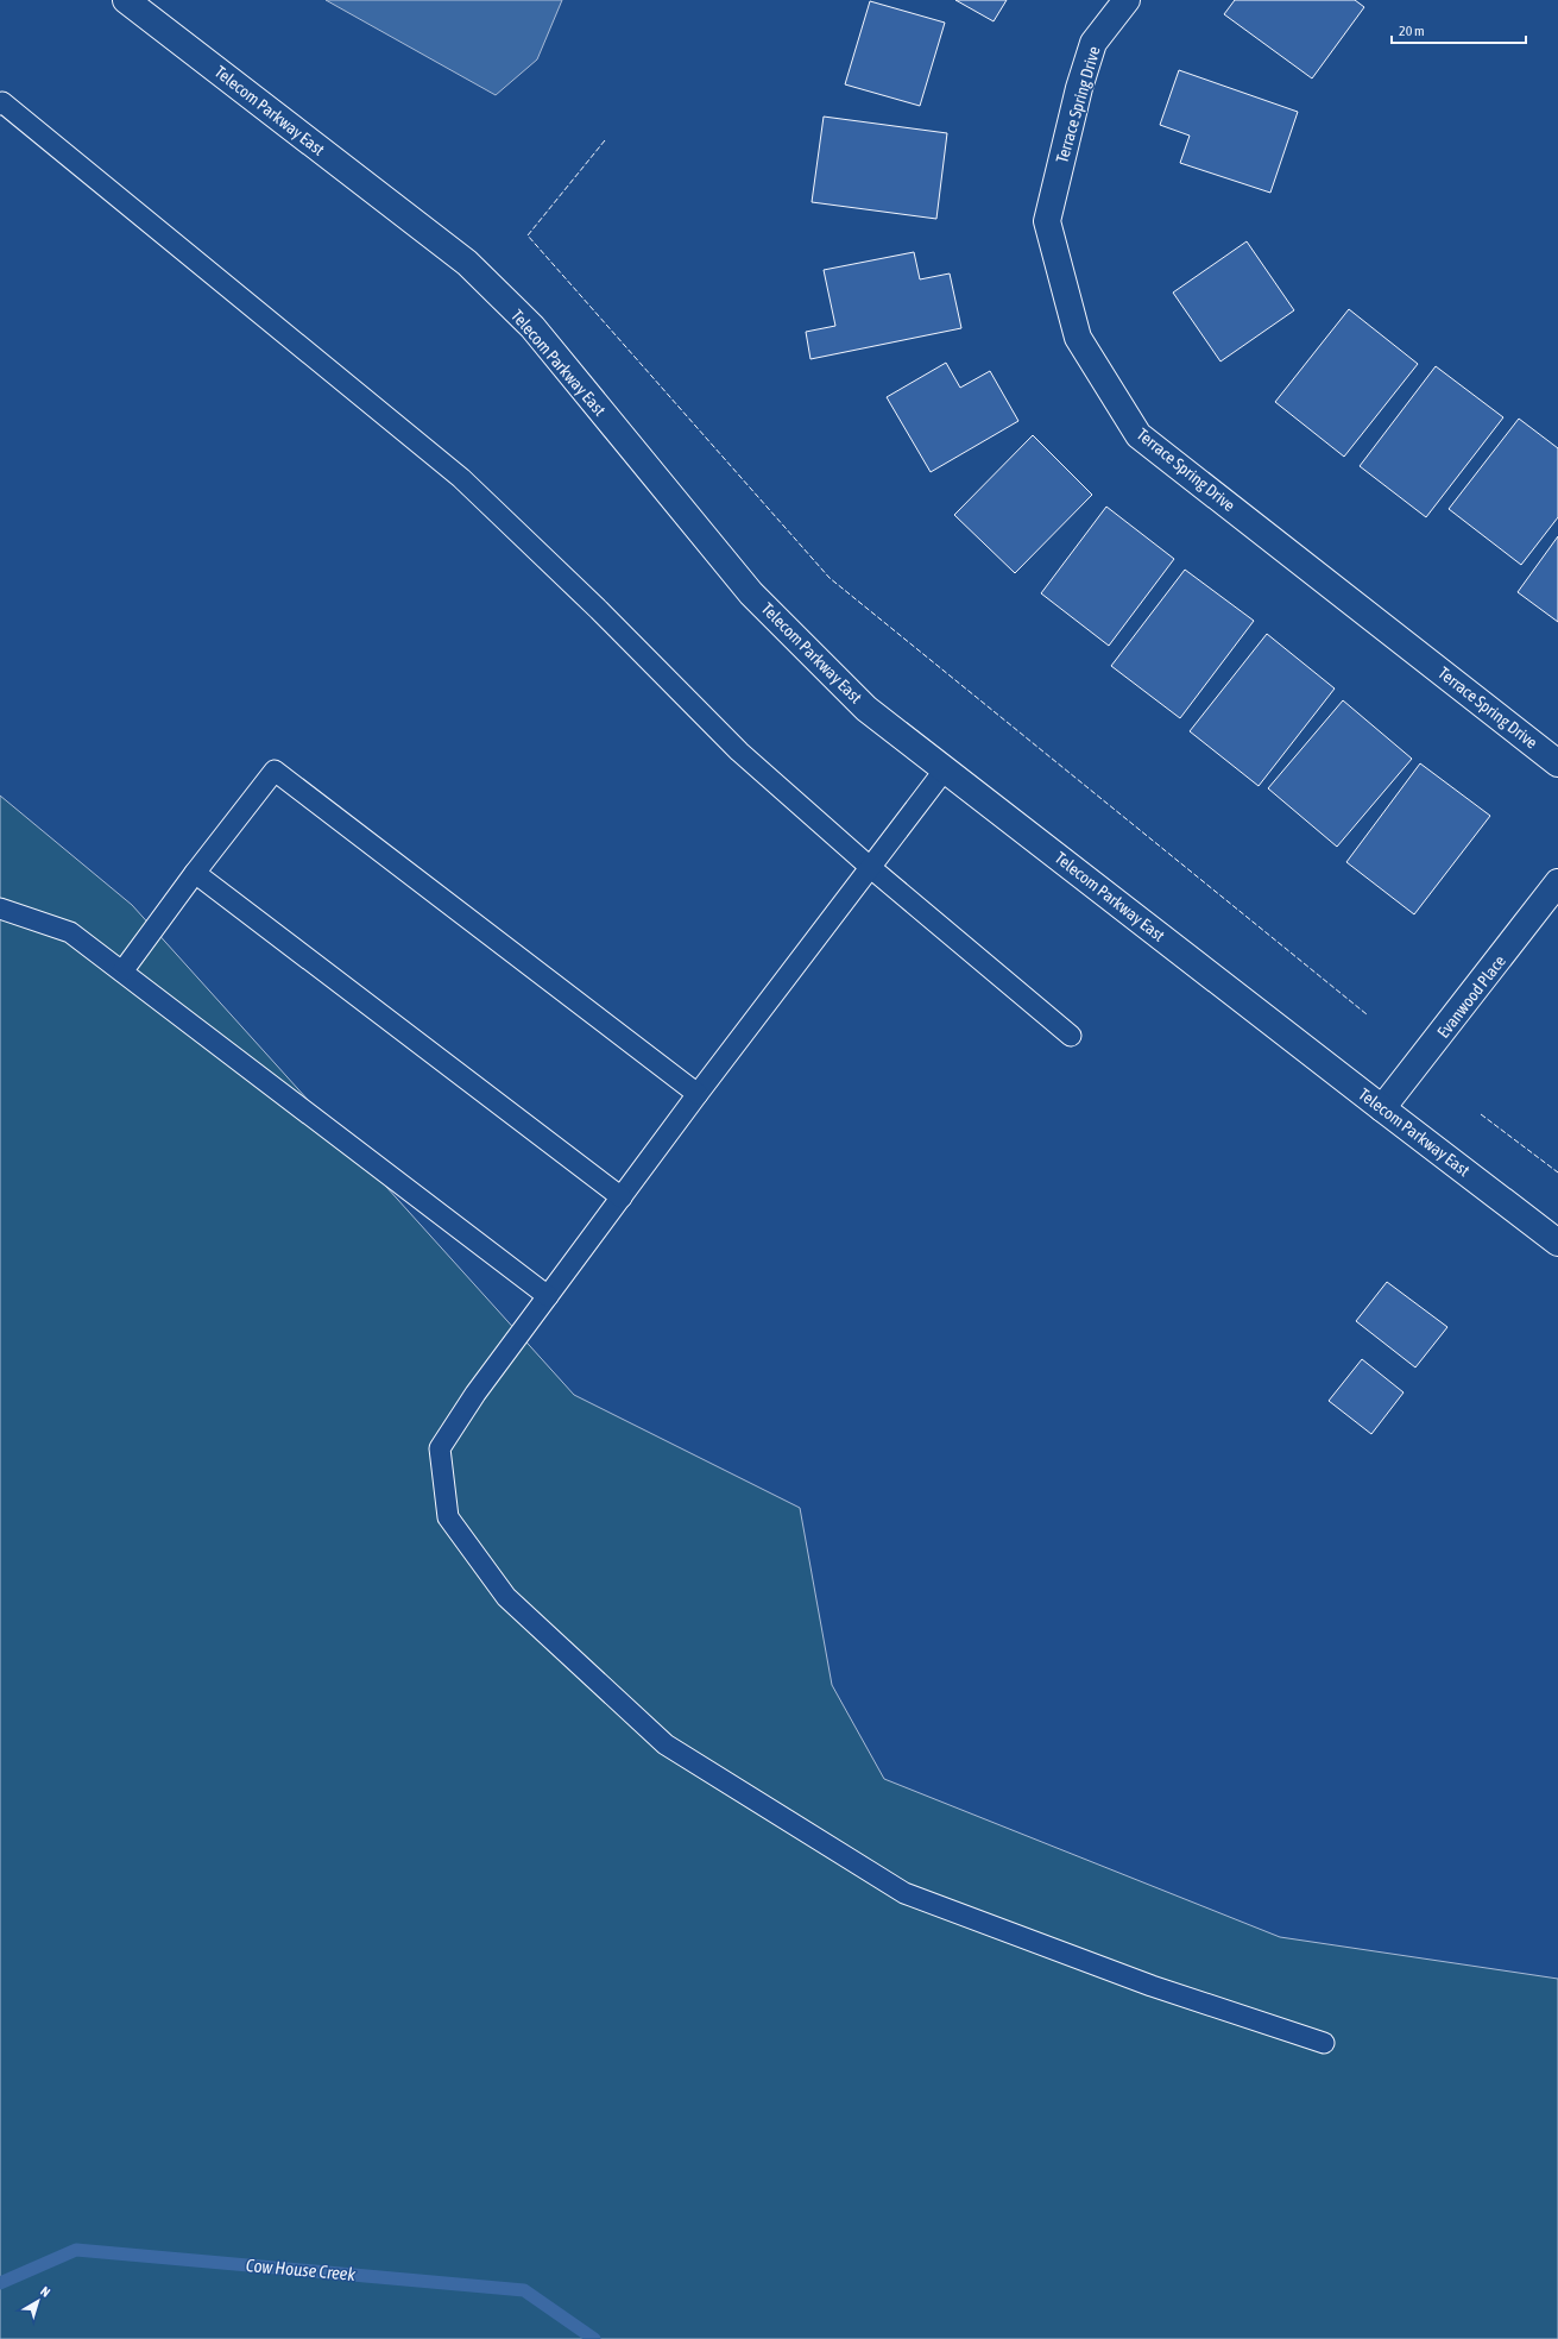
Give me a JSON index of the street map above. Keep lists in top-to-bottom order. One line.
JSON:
{"streets":{"street":["Terrace Spring Drive","Telecom Parkway East","Evanwood Place"]},"crossings":[["Telecom Parkway East","Evanwood Place"]],"water":["Cow House Creek"],"scale_bar":"20 m","north":"top right"}
